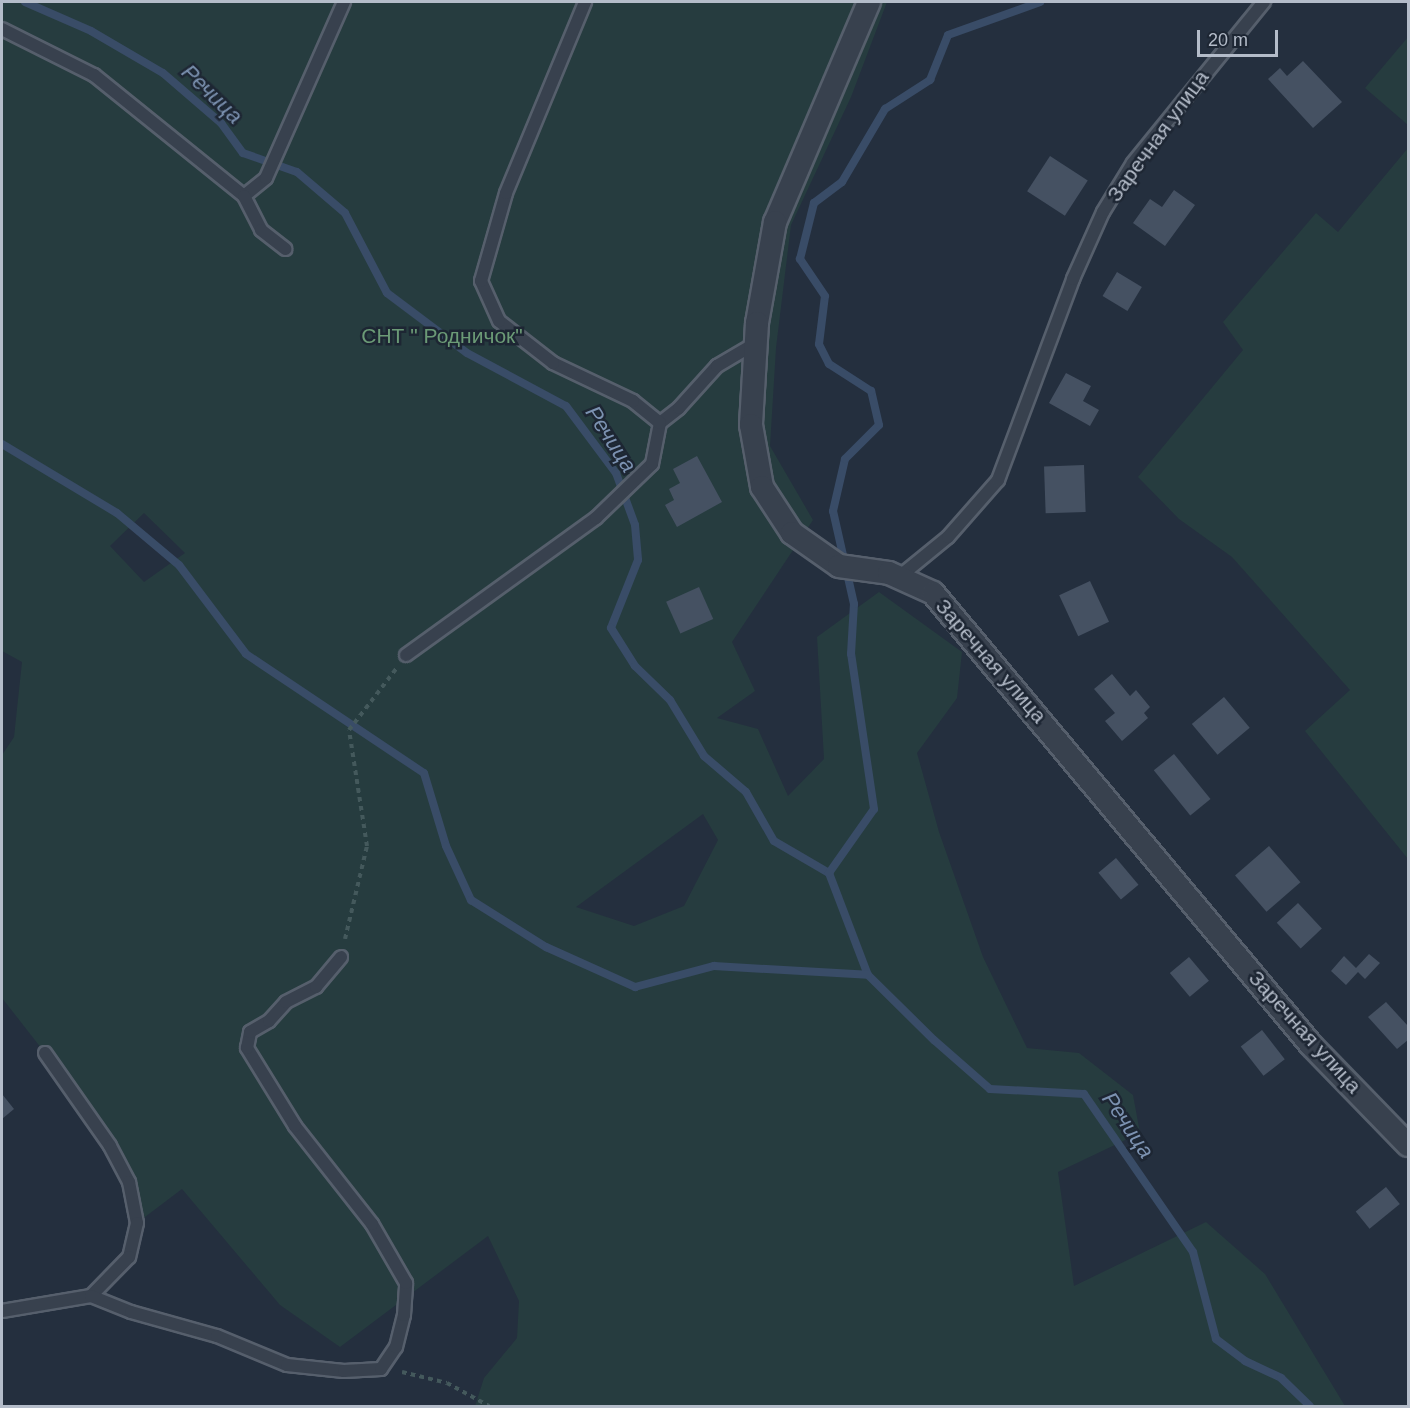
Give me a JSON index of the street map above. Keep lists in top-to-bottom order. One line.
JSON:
{"streets":{"street":["Заречная улица"]},"water":["Речица"],"parks":["СНТ \" Родничок\""],"scale_bar":"20 m"}
